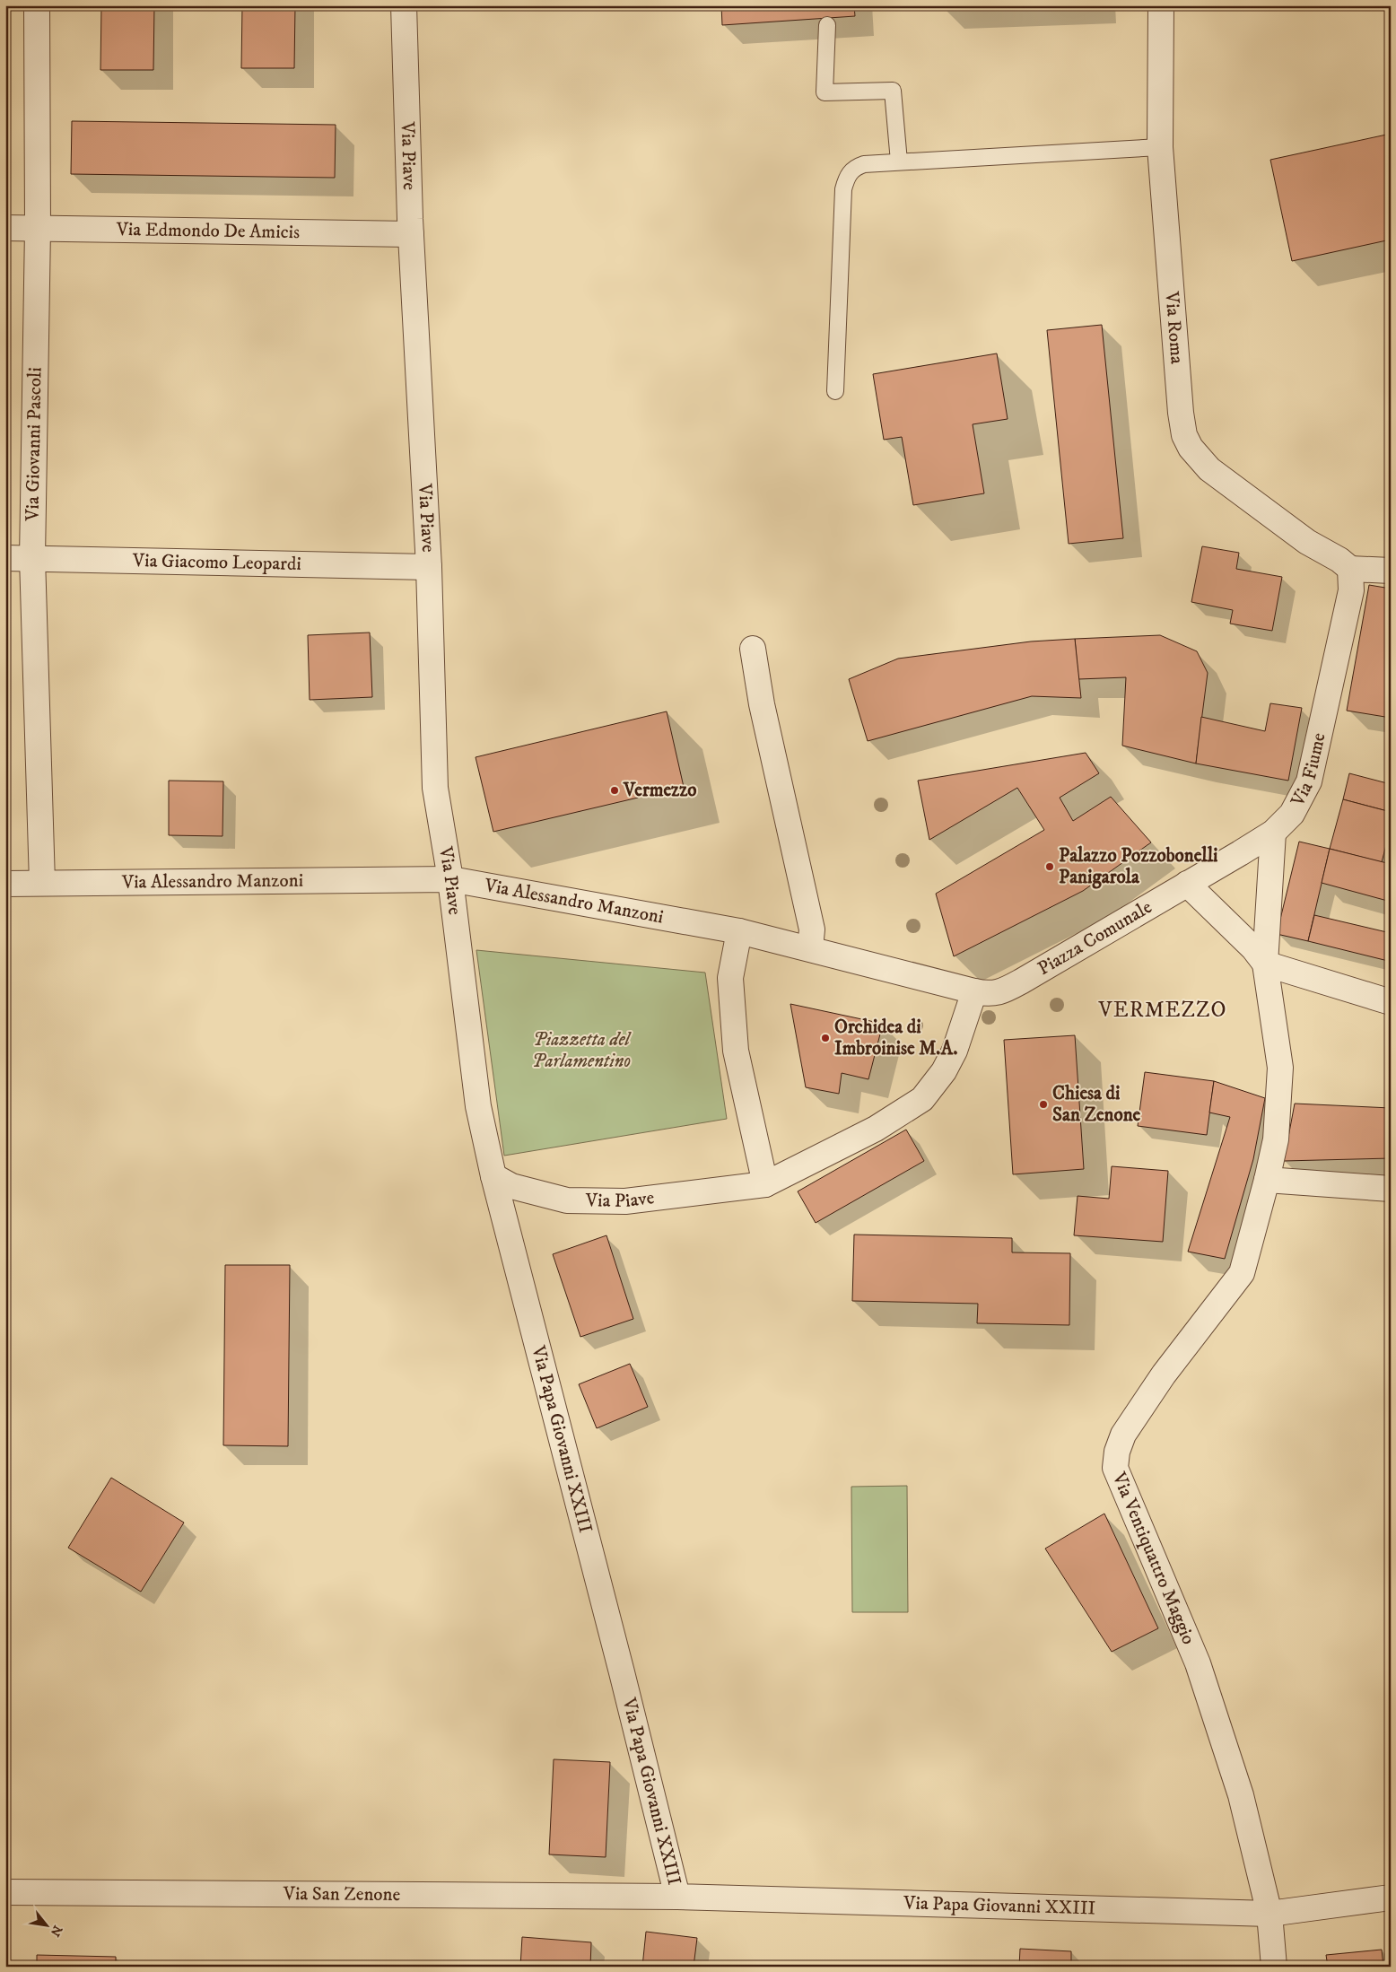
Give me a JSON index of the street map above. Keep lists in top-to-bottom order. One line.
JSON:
{"streets":{"street":["Via Piave","Via Edmondo De Amicis","Via Roma","Via Giovanni Pascoli","Via Giacomo Leopardi","Via Fiume","Via Alessandro Manzoni","Piazza Comunale","Via Papa Giovanni XXIII","Via Ventiquattro Maggio","Via San Zenone"]},"crossings":[["Via Piave","Via Edmondo De Amicis"],["Via Piave","Via Giacomo Leopardi"],["Via Piave","Via Alessandro Manzoni"],["Via Piave","Piazza Comunale"],["Via Piave","Via Papa Giovanni XXIII"],["Via Edmondo De Amicis","Via Giovanni Pascoli"],["Via Roma","Via Fiume"],["Via Giovanni Pascoli","Via Giacomo Leopardi"],["Via Giovanni Pascoli","Via Alessandro Manzoni"],["Via Fiume","Piazza Comunale"],["Via Alessandro Manzoni","Piazza Comunale"],["Via Papa Giovanni XXIII","Via Ventiquattro Maggio"],["Via Papa Giovanni XXIII","Via San Zenone"]],"districts":["VERMEZZO"],"parks":["Piazzetta del Parlamentino"],"places":["Vermezzo","Palazzo Pozzobonelli Panigarola","Orchidea di Imbroinise M.A.","Chiesa di San Zenone"],"north":"bottom right"}
